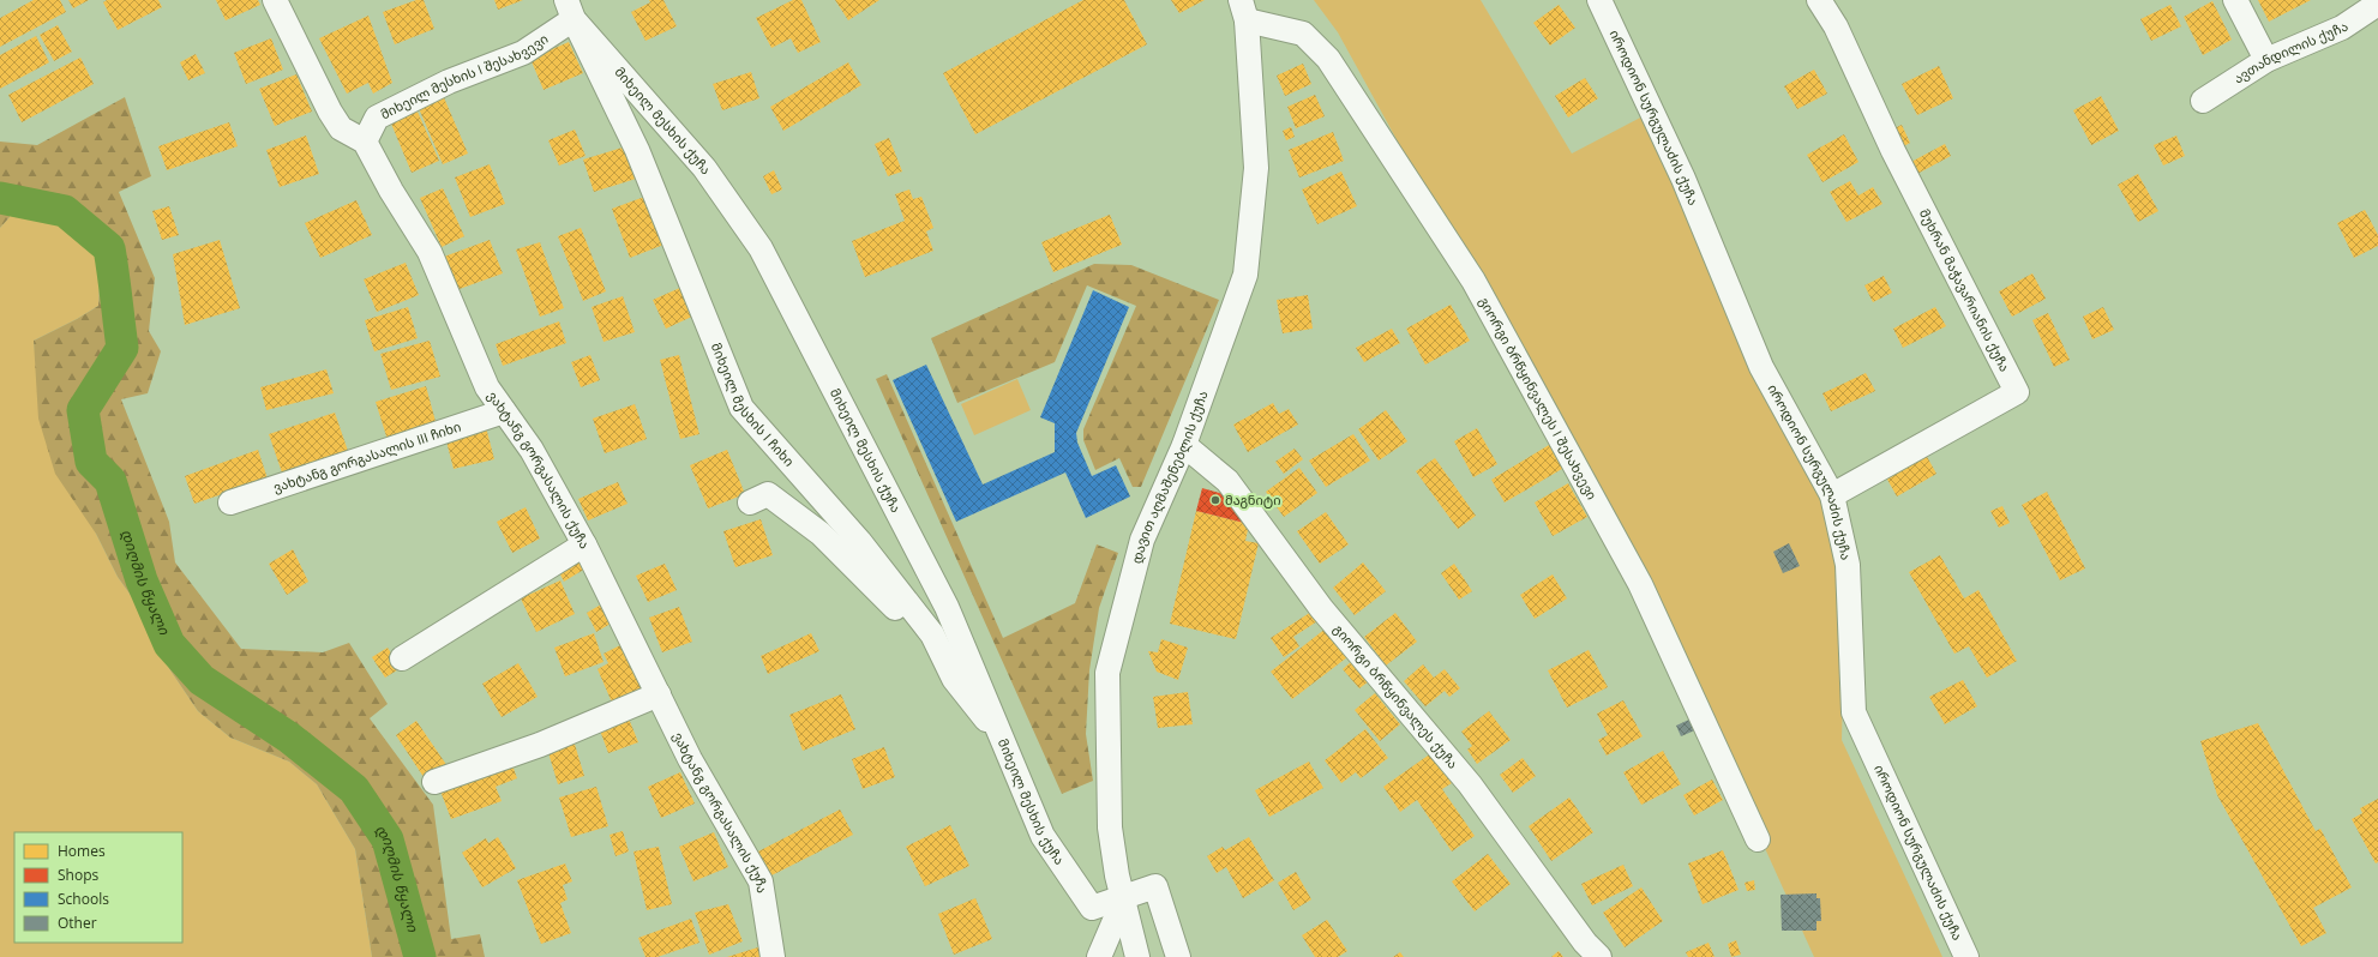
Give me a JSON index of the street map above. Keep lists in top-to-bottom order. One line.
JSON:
{"streets":{"street":["ავთანდილის ქუჩა","მიხეილ მესხის I შესახვევი","იროდიონ სურგულაძის ქუჩა","მიხეილ მესხის ქუჩა","მუხრან მაჭავარიანის ქუჩა","გიორგი ბრწყინვალეს I შესახვევი","მიხეილ მესხის I ჩიხი","ვახტანგ გორგასალის III ჩიხი","ვახტანგ გორგასალის ქუჩა","დავით აღმაშენებლის ქუჩა","გიორგი ბრწყინვალეს ქუჩა"]},"crossings":[["მიხეილ მესხის I შესახვევი","მიხეილ მესხის ქუჩა"],["მიხეილ მესხის I შესახვევი","მიხეილ მესხის I ჩიხი"],["მიხეილ მესხის I შესახვევი","ვახტანგ გორგასალის ქუჩა"],["იროდიონ სურგულაძის ქუჩა","მუხრან მაჭავარიანის ქუჩა"],["მიხეილ მესხის ქუჩა","მიხეილ მესხის I ჩიხი"],["მიხეილ მესხის ქუჩა","დავით აღმაშენებლის ქუჩა"],["გიორგი ბრწყინვალეს I შესახვევი","დავით აღმაშენებლის ქუჩა"],["ვახტანგ გორგასალის III ჩიხი","ვახტანგ გორგასალის ქუჩა"],["დავით აღმაშენებლის ქუჩა","გიორგი ბრწყინვალეს ქუჩა"]],"water":["დიღმის წყალი"],"places":["მაგნიტი"],"legend":["Homes","Shops","Schools","Other"]}
